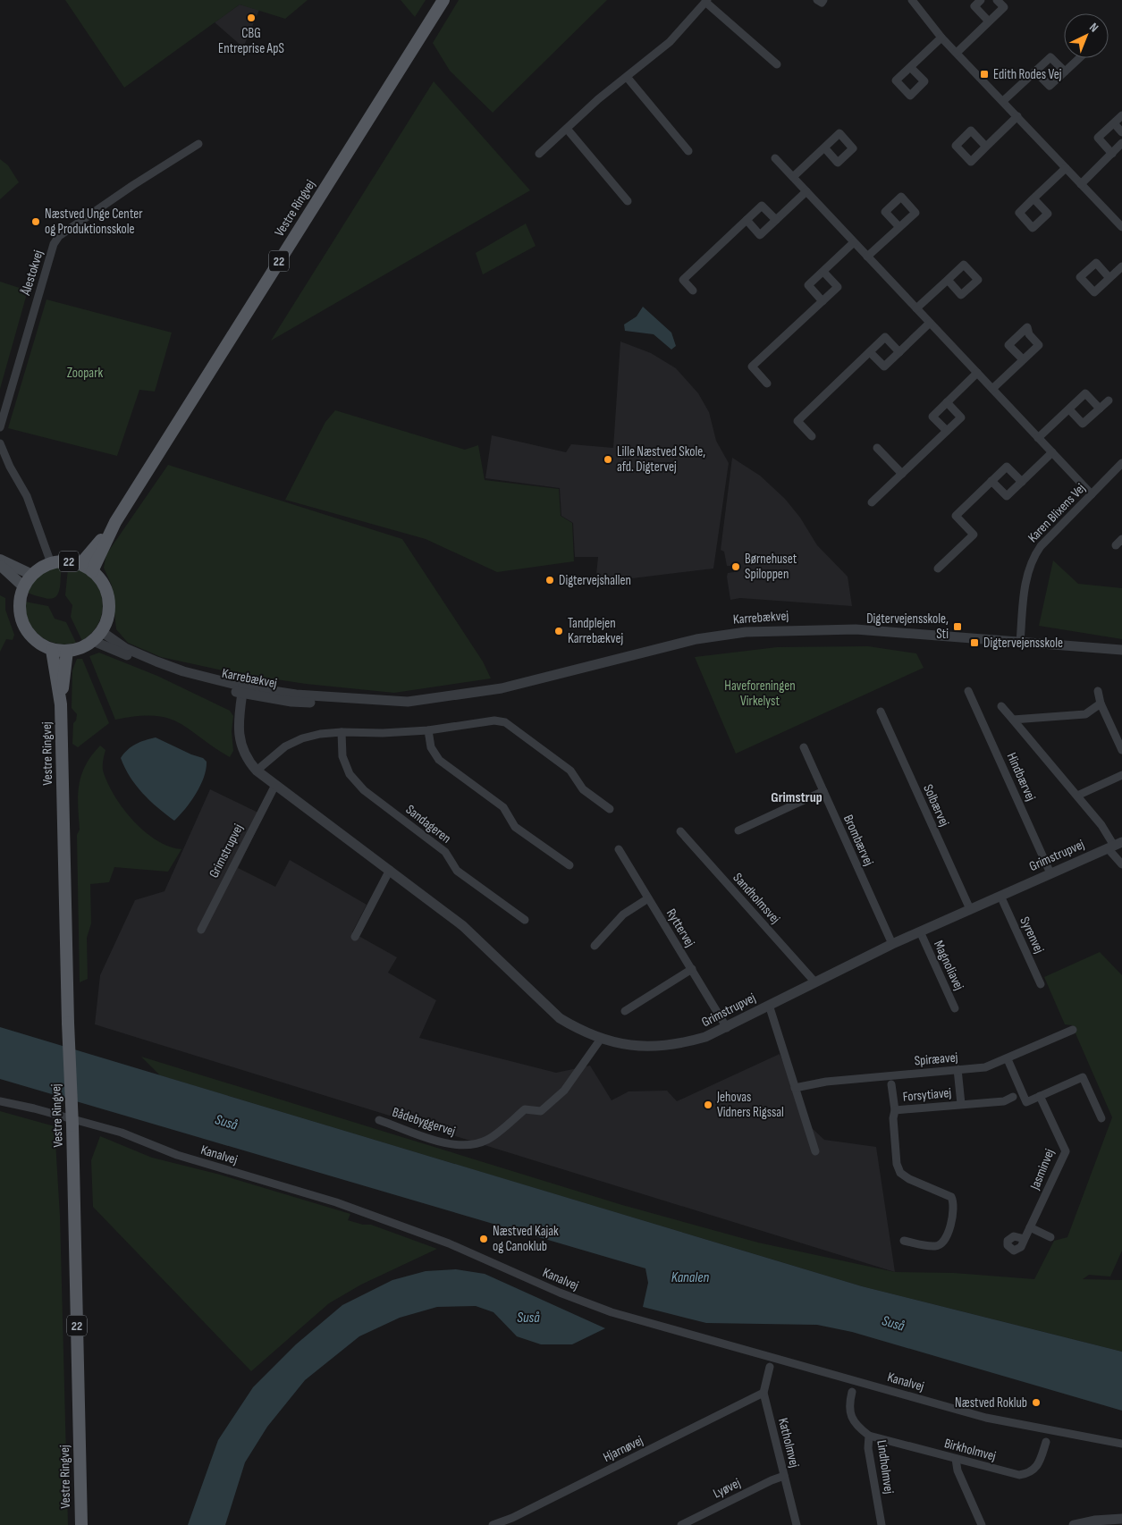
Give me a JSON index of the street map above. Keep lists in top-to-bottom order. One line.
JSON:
{"streets":{"main road":["Vestre Ringvej","22"],"street":["Ålestokvej","Karen Blixens Vej","Karrebækvej","Hindbærvej","Solbærvej","Sandageren","Brombærvej","Grimstrupvej","Sandholmsvej","Ryttervej","Syrenvej","Magnoliavej","Spiræavej","Forsytiavej","Bådebyggervej","Kanalvej","Jasminvej","Katholmvej","Hjarnøvej","Birkholmvej","Lindholmvej","Lyøvej"]},"crossings":[["Vestre Ringvej","22"],["Vestre Ringvej","Karrebækvej"],["22","Karrebækvej"],["Karen Blixens Vej","Karrebækvej"],["Karrebækvej","Grimstrupvej"],["Hindbærvej","Grimstrupvej"],["Solbærvej","Grimstrupvej"],["Brombærvej","Grimstrupvej"],["Grimstrupvej","Sandholmsvej"],["Grimstrupvej","Ryttervej"],["Grimstrupvej","Syrenvej"],["Grimstrupvej","Magnoliavej"],["Grimstrupvej","Bådebyggervej"],["Spiræavej","Forsytiavej"],["Katholmvej","Hjarnøvej"],["Katholmvej","Lyøvej"],["Birkholmvej","Lindholmvej"]],"districts":["Grimstrup"],"water":["Suså","Kanalen"],"parks":["Zoopark","Haveforeningen Virkelyst"],"places":{"other":["CBG Entreprise ApS","Næstved Unge Center og Produktionsskole","Lille Næstved Skole, afd. Digtervej","Børnehuset Spiloppen","Digtervejshallen","Tandplejen Karrebækvej","Jehovas Vidners Rigssal","Næstved Kajak og Canoklub","Næstved Roklub"],"transit":["Edith Rodes Vej","Digtervejensskole, Sti","Digtervejensskole"]},"north":"top right"}
